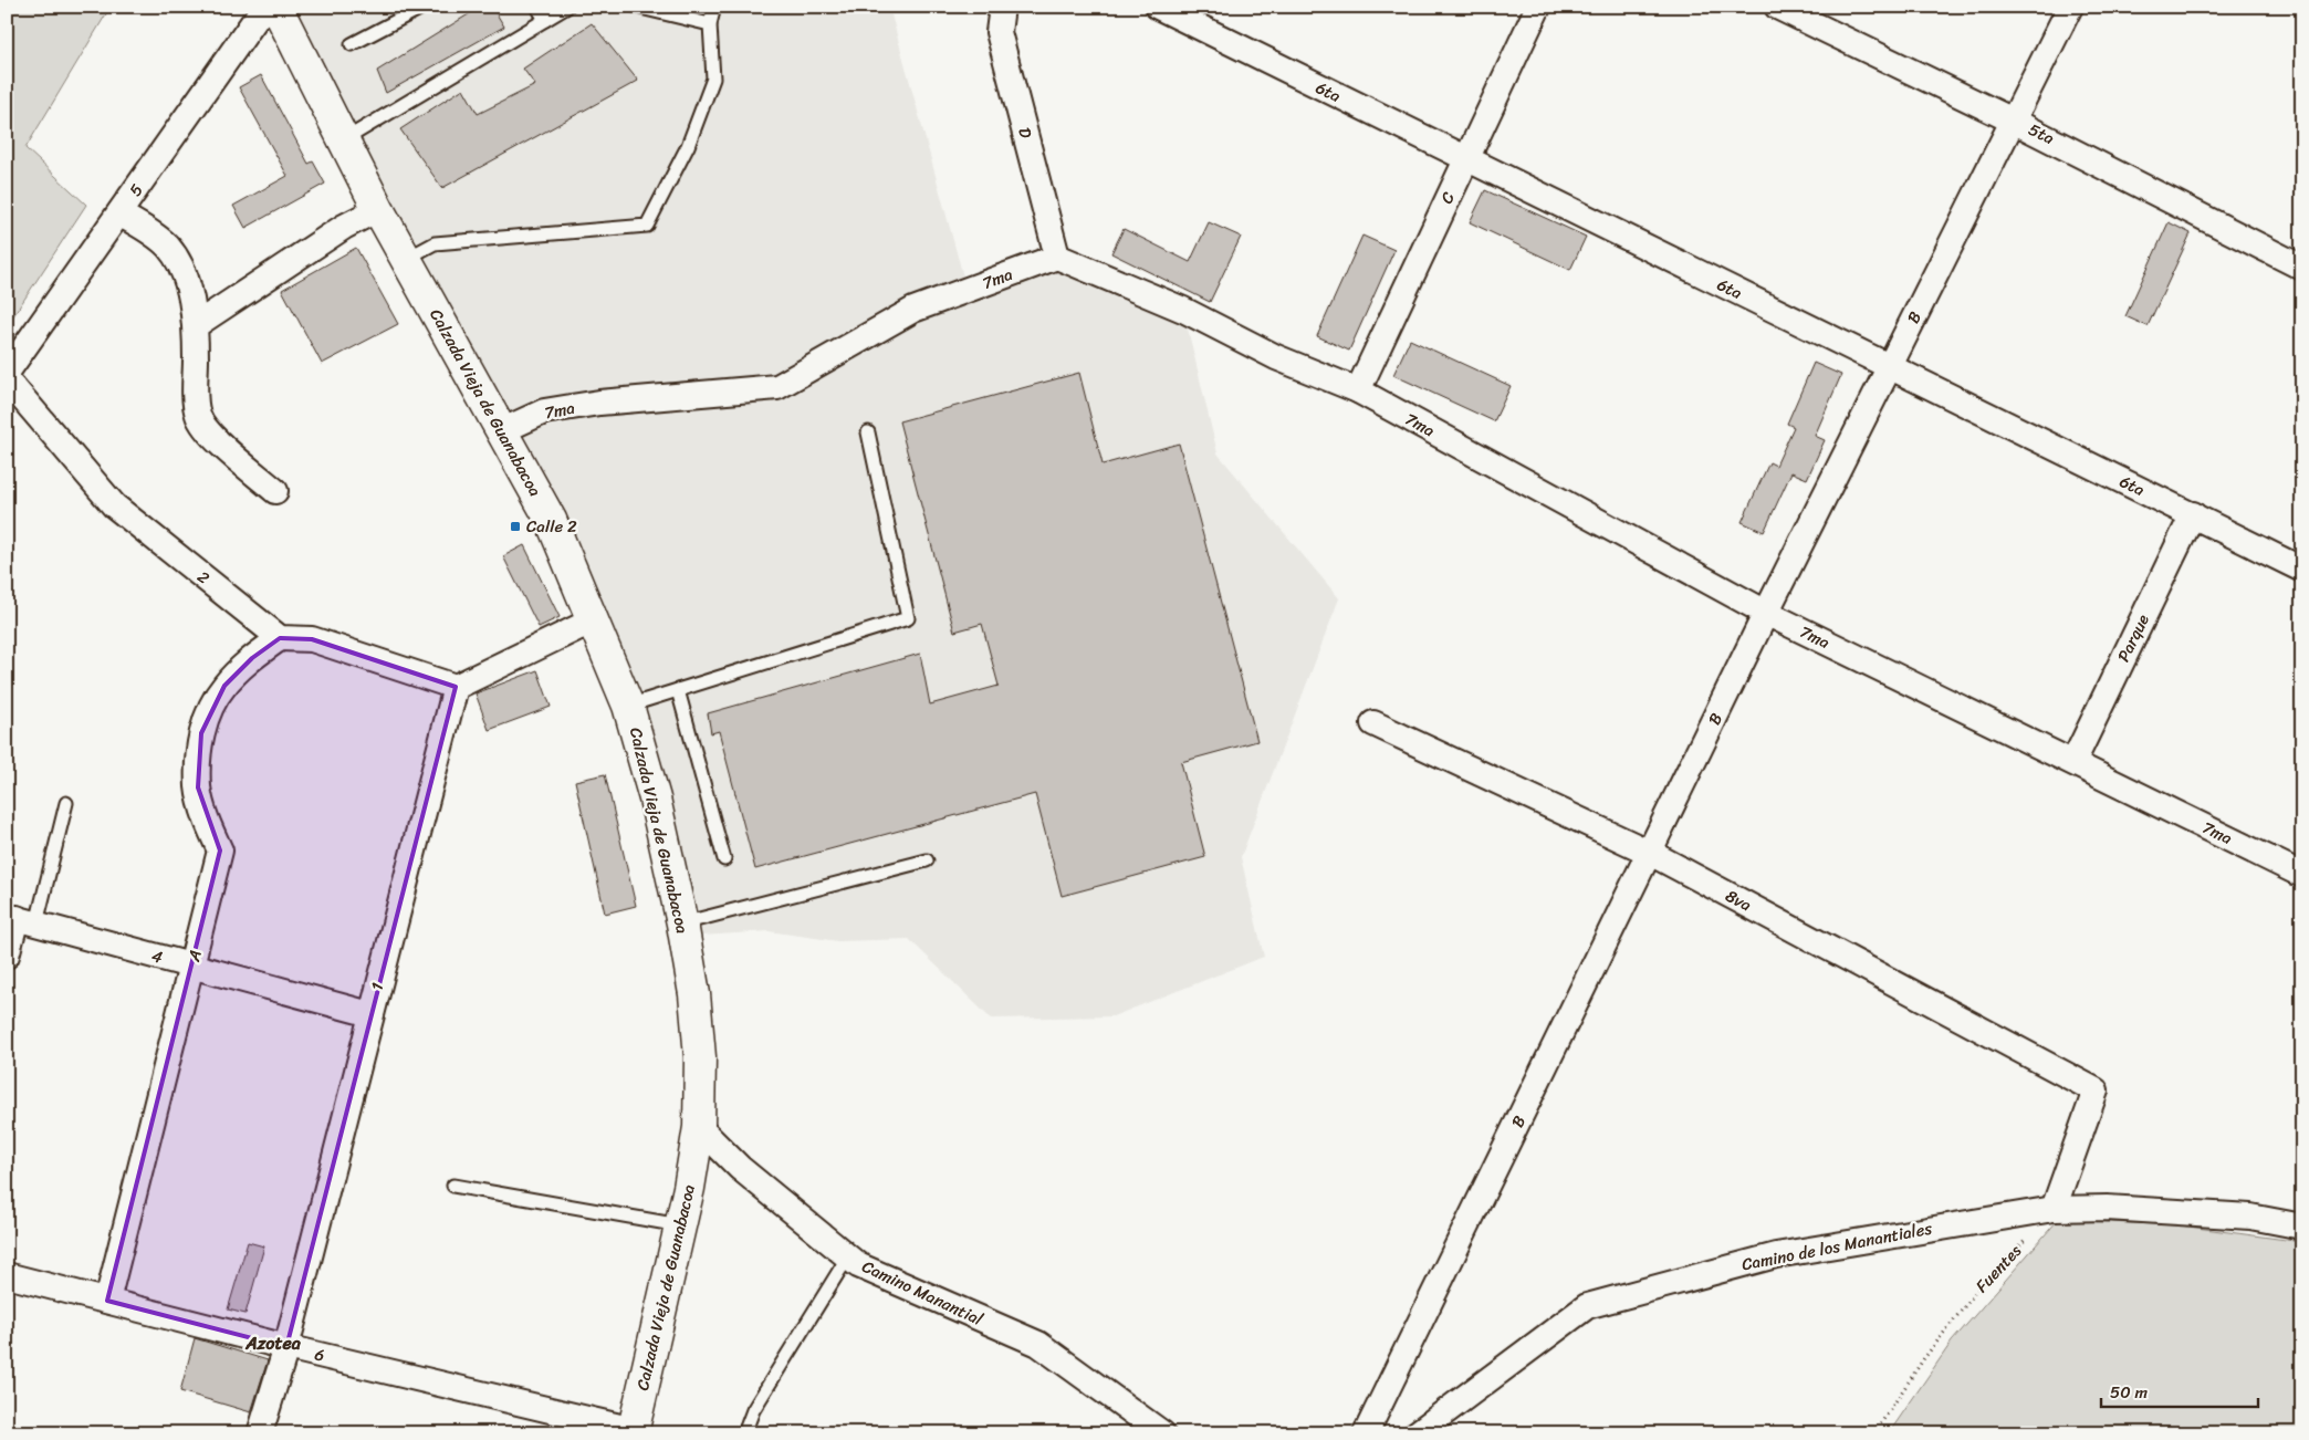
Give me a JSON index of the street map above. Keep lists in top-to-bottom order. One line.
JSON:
{"streets":{"main road":["Calzada Vieja de Guanabacoa"],"street":["6ta","D","5ta","5","C","7ma","B","2","Parque","8va","A","4","1","Camino de los Manantiales","Camino Manantial","6"],"path":["Fuentes"]},"crossings":[["6ta","C"],["6ta","B"],["6ta","Parque"],["D","7ma"],["5ta","B"],["C","7ma"],["7ma","B"],["7ma","Calzada Vieja de Guanabacoa"],["7ma","Parque"],["B","8va"],["Calzada Vieja de Guanabacoa","Camino Manantial"],["Calzada Vieja de Guanabacoa","6"],["2","A"],["8va","Camino de los Manantiales"],["8va","Fuentes"],["A","4"],["A","6"],["4","1"],["1","6"],["Camino de los Manantiales","Fuentes"]],"districts":["Azotea"],"places":{"transit":["Calle 2"]},"scale_bar":"50 m"}
